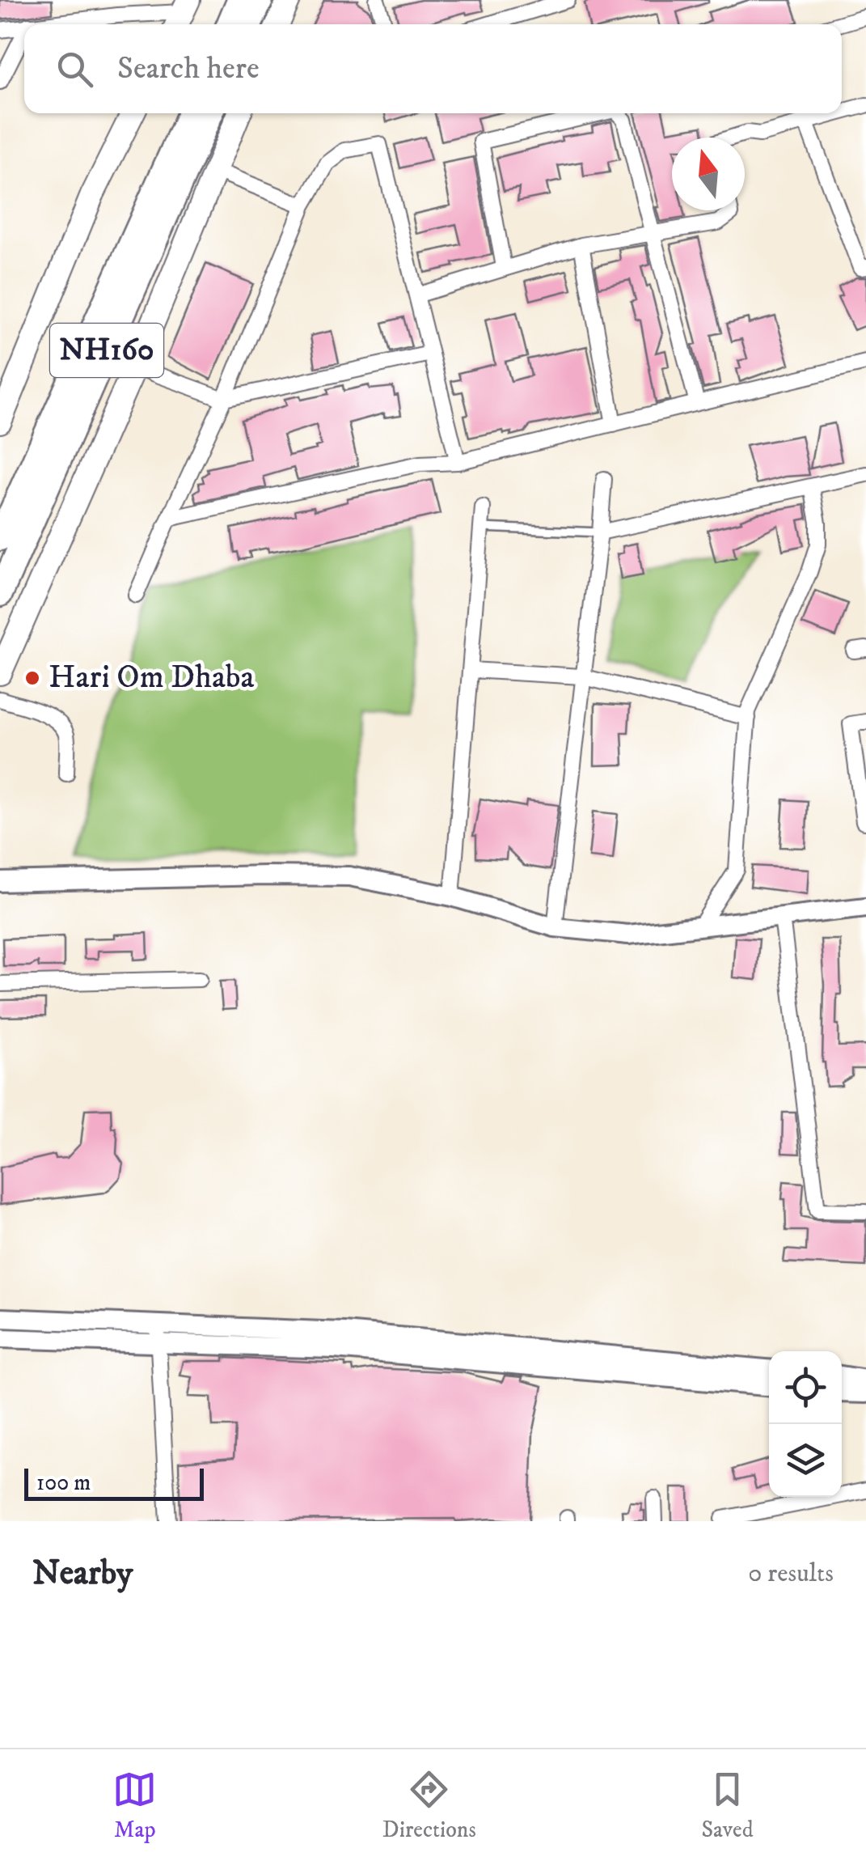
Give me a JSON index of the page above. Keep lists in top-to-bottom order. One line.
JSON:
{"streets":{"highway":["NH160"]},"places":["Hari Om Dhaba"],"scale_bar":"100 m","north":"top","page":{"search":"Search here","scale":"100 m","heading":["Nearby","0 results"],"nav":["Map","Directions","Saved"]}}
